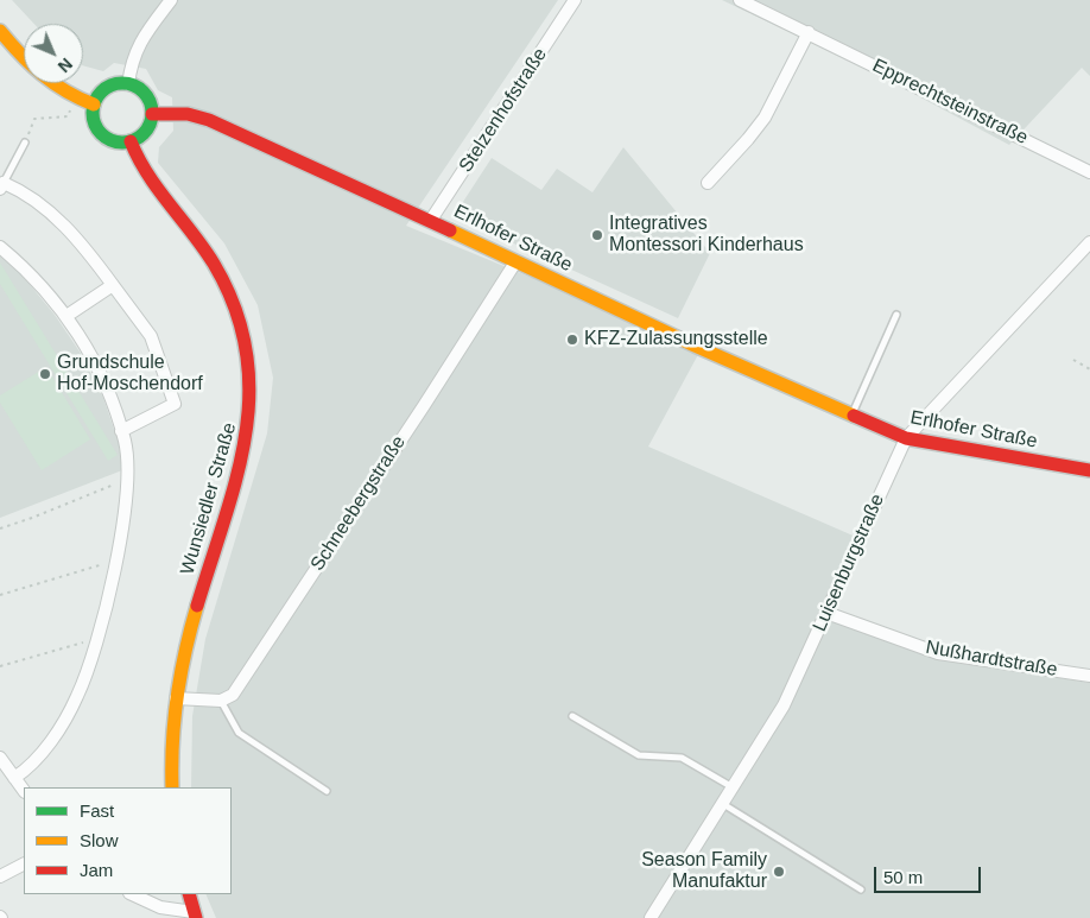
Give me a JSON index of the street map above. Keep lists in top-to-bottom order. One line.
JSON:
{"streets":{"main road":["Erlhofer Straße","Wunsiedler Straße"],"street":["Epprechtsteinstraße","Stelzenhofstraße","Schneebergstraße","Luisenburgstraße","Nußhardtstraße"]},"crossings":[["Stelzenhofstraße","Erlhofer Straße"],["Erlhofer Straße","Wunsiedler Straße"],["Erlhofer Straße","Schneebergstraße"],["Erlhofer Straße","Luisenburgstraße"],["Luisenburgstraße","Nußhardtstraße"]],"places":["Integratives Montessori Kinderhaus","KFZ-Zulassungsstelle","Grundschule Hof-Moschendorf","Season Family Manufaktur"],"legend":["Fast","Slow","Jam"],"scale_bar":"50 m","north":"bottom right"}
